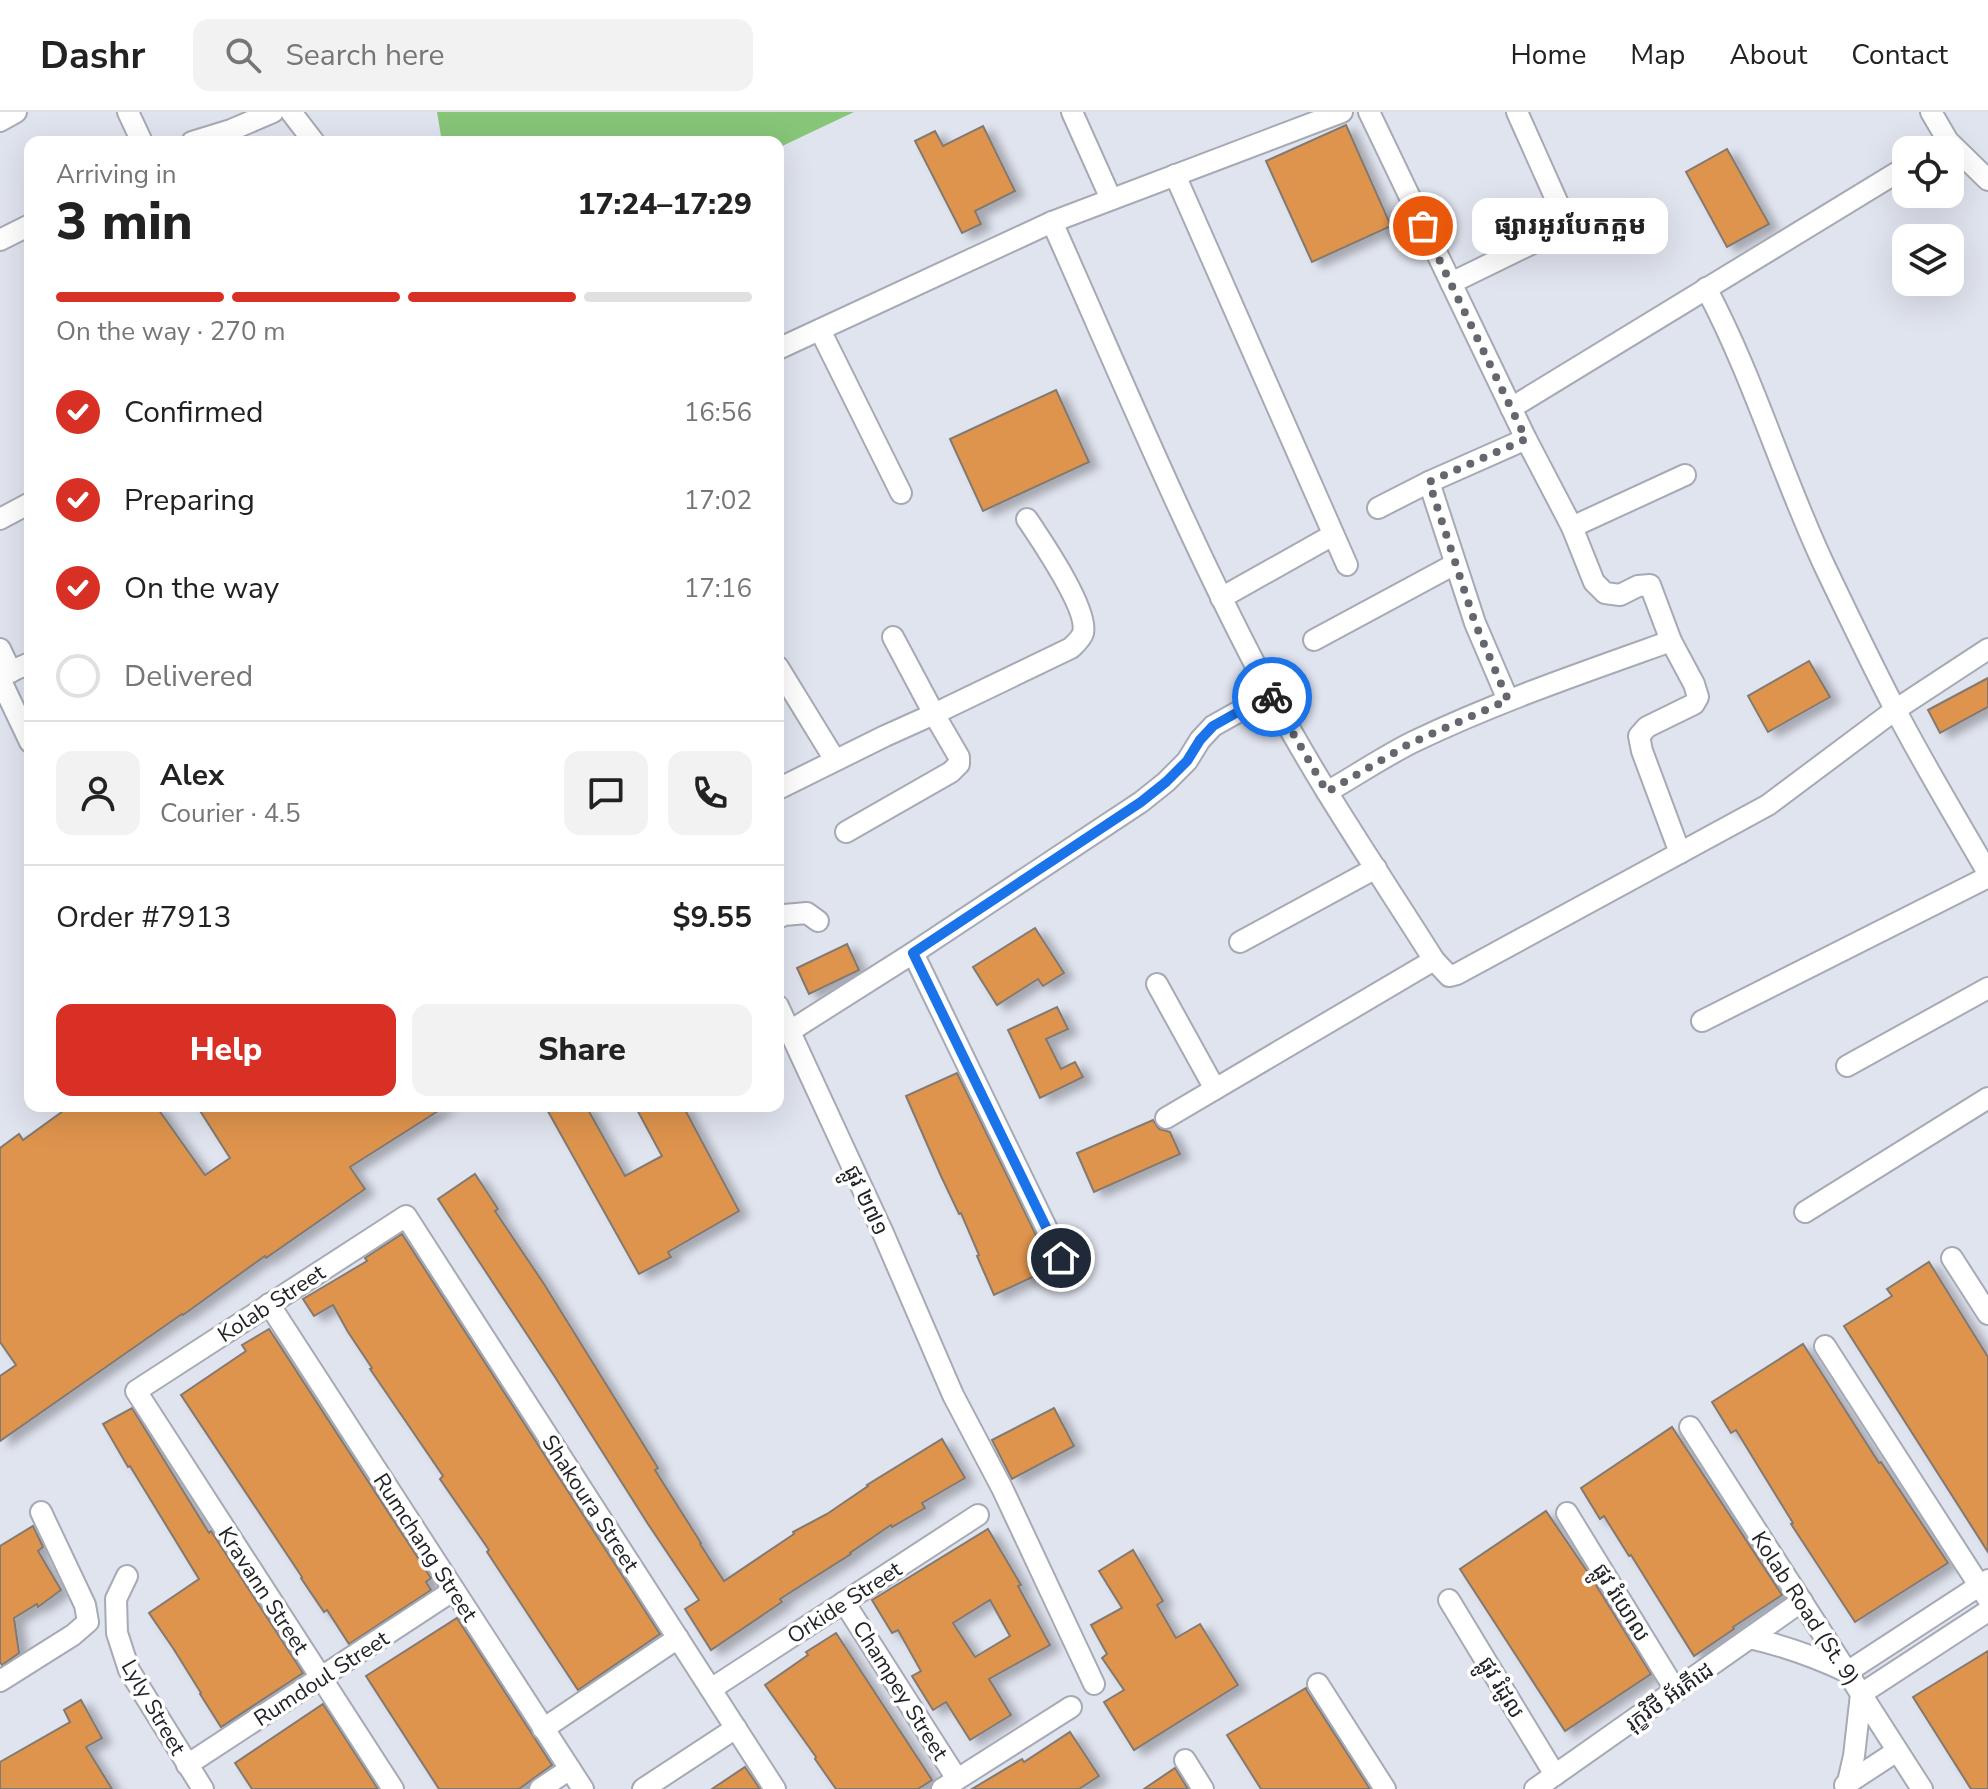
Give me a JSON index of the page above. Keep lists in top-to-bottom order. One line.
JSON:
{"streets":{"street":["ផ្លូវ ២៧១","Kolab Street","Shakoura Street","Rumchang Street","Kravann Street","Orkide Street","ផ្លូវ រំយោល","Kolab Road (St. 9)","Rumdoul Street","ផ្លូវ រំដូល","Champey Street","រុក្ខវិថី អ័រគីដេ","Lyly Street"]},"crossings":[["Kolab Street","Shakoura Street"],["Kolab Street","Rumchang Street"],["Kolab Street","Kravann Street"],["Shakoura Street","Orkide Street"],["Rumchang Street","Rumdoul Street"],["Kravann Street","Rumdoul Street"],["Orkide Street","Champey Street"],["ផ្លូវ រំយោល","រុក្ខវិថី អ័រគីដេ"],["Kolab Road (St. 9)","រុក្ខវិថី អ័រគីដេ"],["Rumdoul Street","Lyly Street"],["ផ្លូវ រំដូល","រុក្ខវិថី អ័រគីដេ"]],"places":["ផ្សារអូរបែកក្អម"],"page":{"header":"Dashr","search":"Search here","nav":["Home","Map","About","Contact"],"heading":["3 min","Arriving in","17:24–17:29"],"panel":["Alex","Courier · 4.5","Order #7913","$9.55"],"bubble":"ផ្សារអូរបែកក្អម","bar":"On the way · 270 m","list":[["Confirmed","16:56"],["Preparing","17:02"],["On the way","17:16"],"Delivered"],"buttons":["Help","Share"]}}
